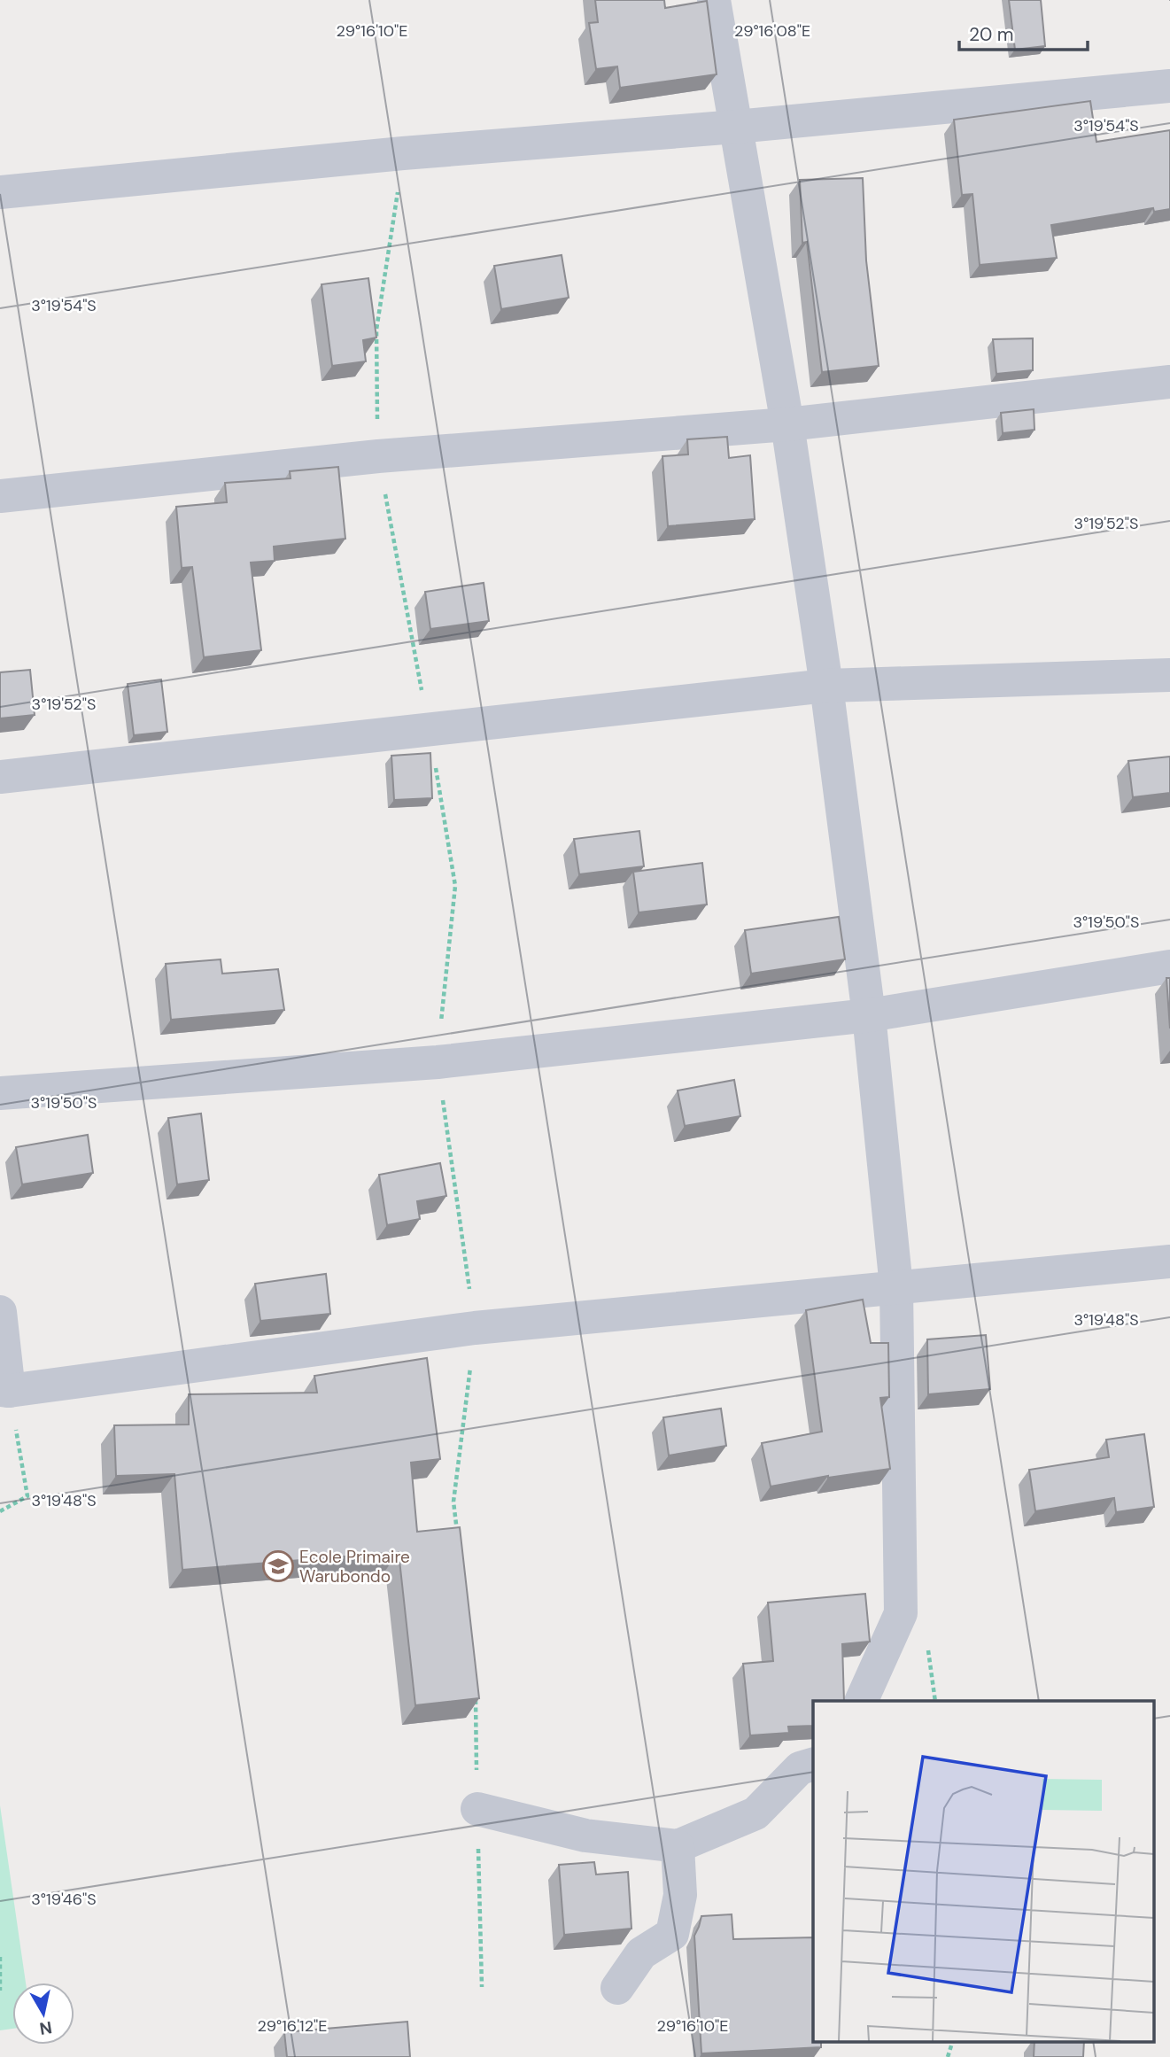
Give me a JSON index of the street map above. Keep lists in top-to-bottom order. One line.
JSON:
{"places":{"school or university":["Ecole Primaire Warubondo"]},"scale_bar":"20 m","north":"bottom","coordinates":["29°16'10\"E","29°16'08\"E","3°19'54\"S","3°19'52\"S","3°19'50\"S","3°19'48\"S","3°19'46\"S","29°16'12\"E"]}
